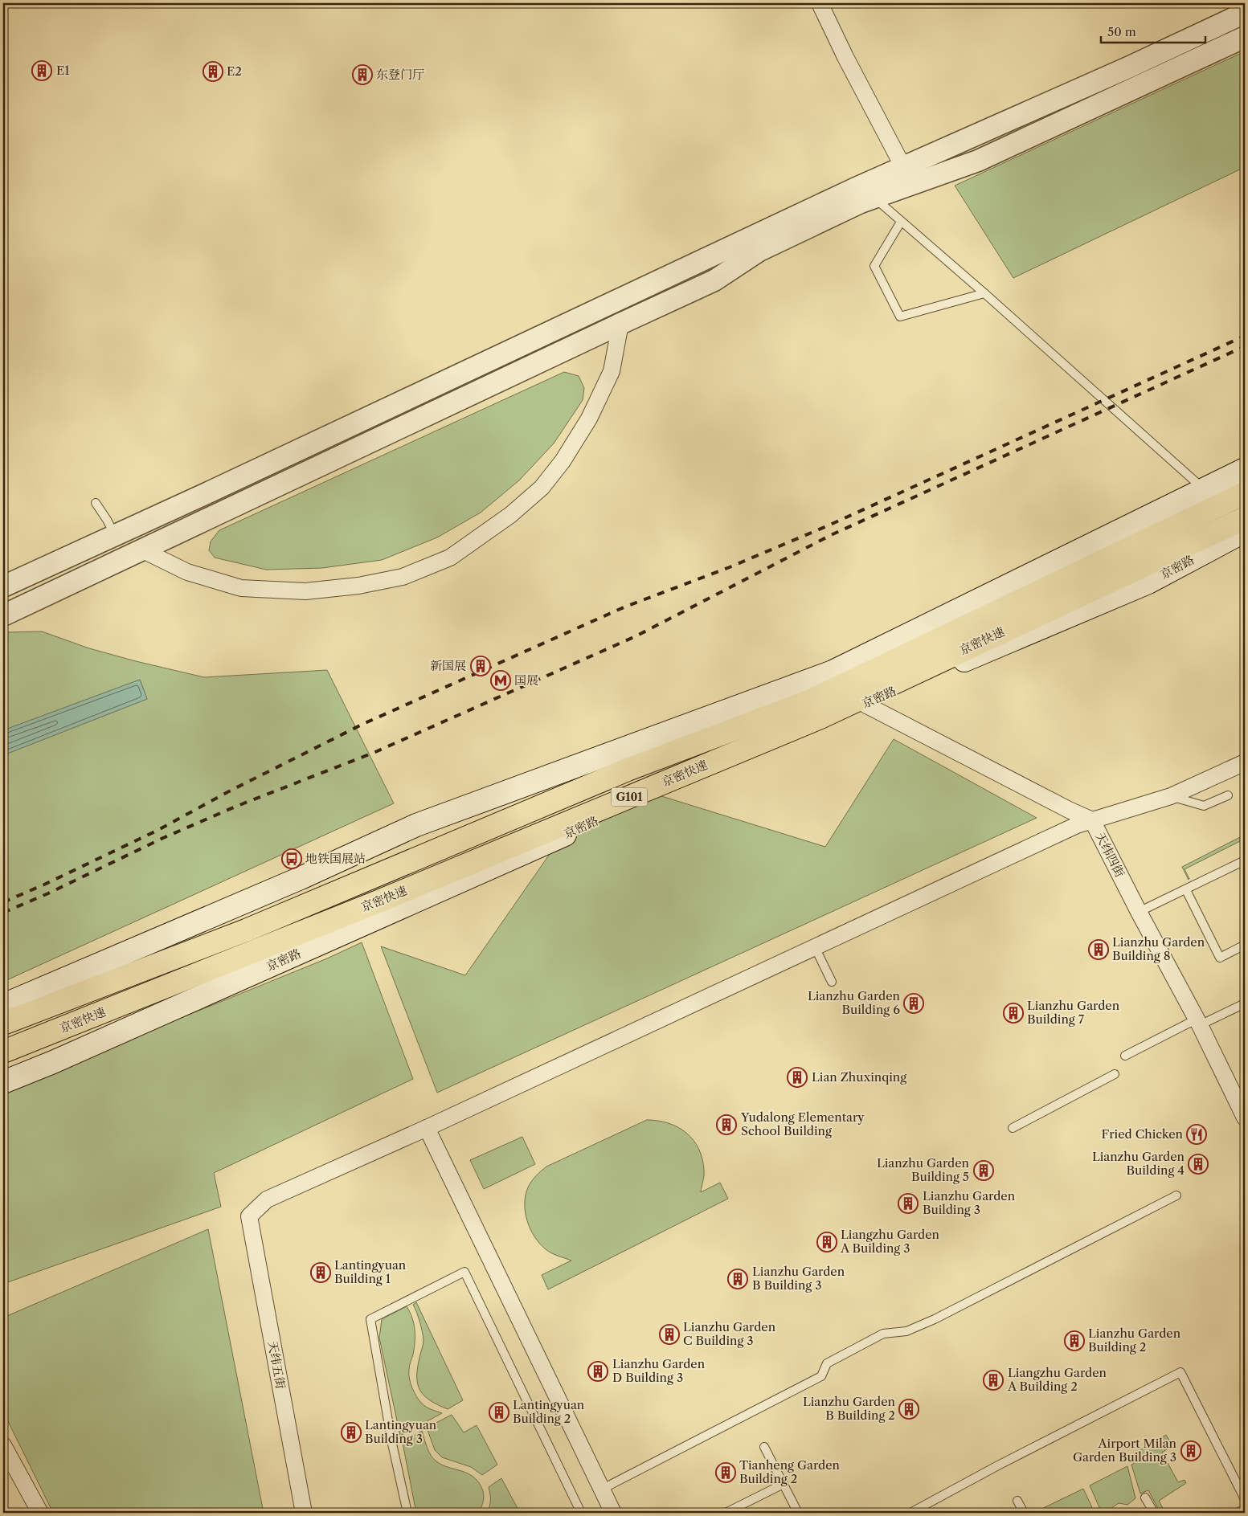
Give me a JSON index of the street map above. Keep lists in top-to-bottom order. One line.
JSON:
{"streets":{"highway":["京密快速","G101"],"main road":["京密路"],"street":["天纬四街","天纬五街"]},"crossings":[["京密路","京密快速"],["京密路","天纬四街"]],"places":{"building":["E1","E2","东登门厅","新国展","Lianzhu Garden Building 8","Lianzhu Garden Building 6","Lianzhu Garden Building 7","Lian Zhuxinqing","Yudalong Elementary School Building","Lianzhu Garden Building 4","Lianzhu Garden Building 5","Lianzhu Garden Building 3","Liangzhu Garden A Building 3","Lantingyuan Building 1","Lianzhu Garden B Building 3","Lianzhu Garden C Building 3","Lianzhu Garden Building 2","Lianzhu Garden D Building 3","Liangzhu Garden A Building 2","Lianzhu Garden B Building 2","Lantingyuan Building 2","Lantingyuan Building 3","Airport Milan Garden Building 3","Tianheng Garden Building 2"],"metro station":["国展"],"bus stop":["地铁国展站"],"restaurant":["Fried Chicken"]},"scale_bar":"50 m"}
